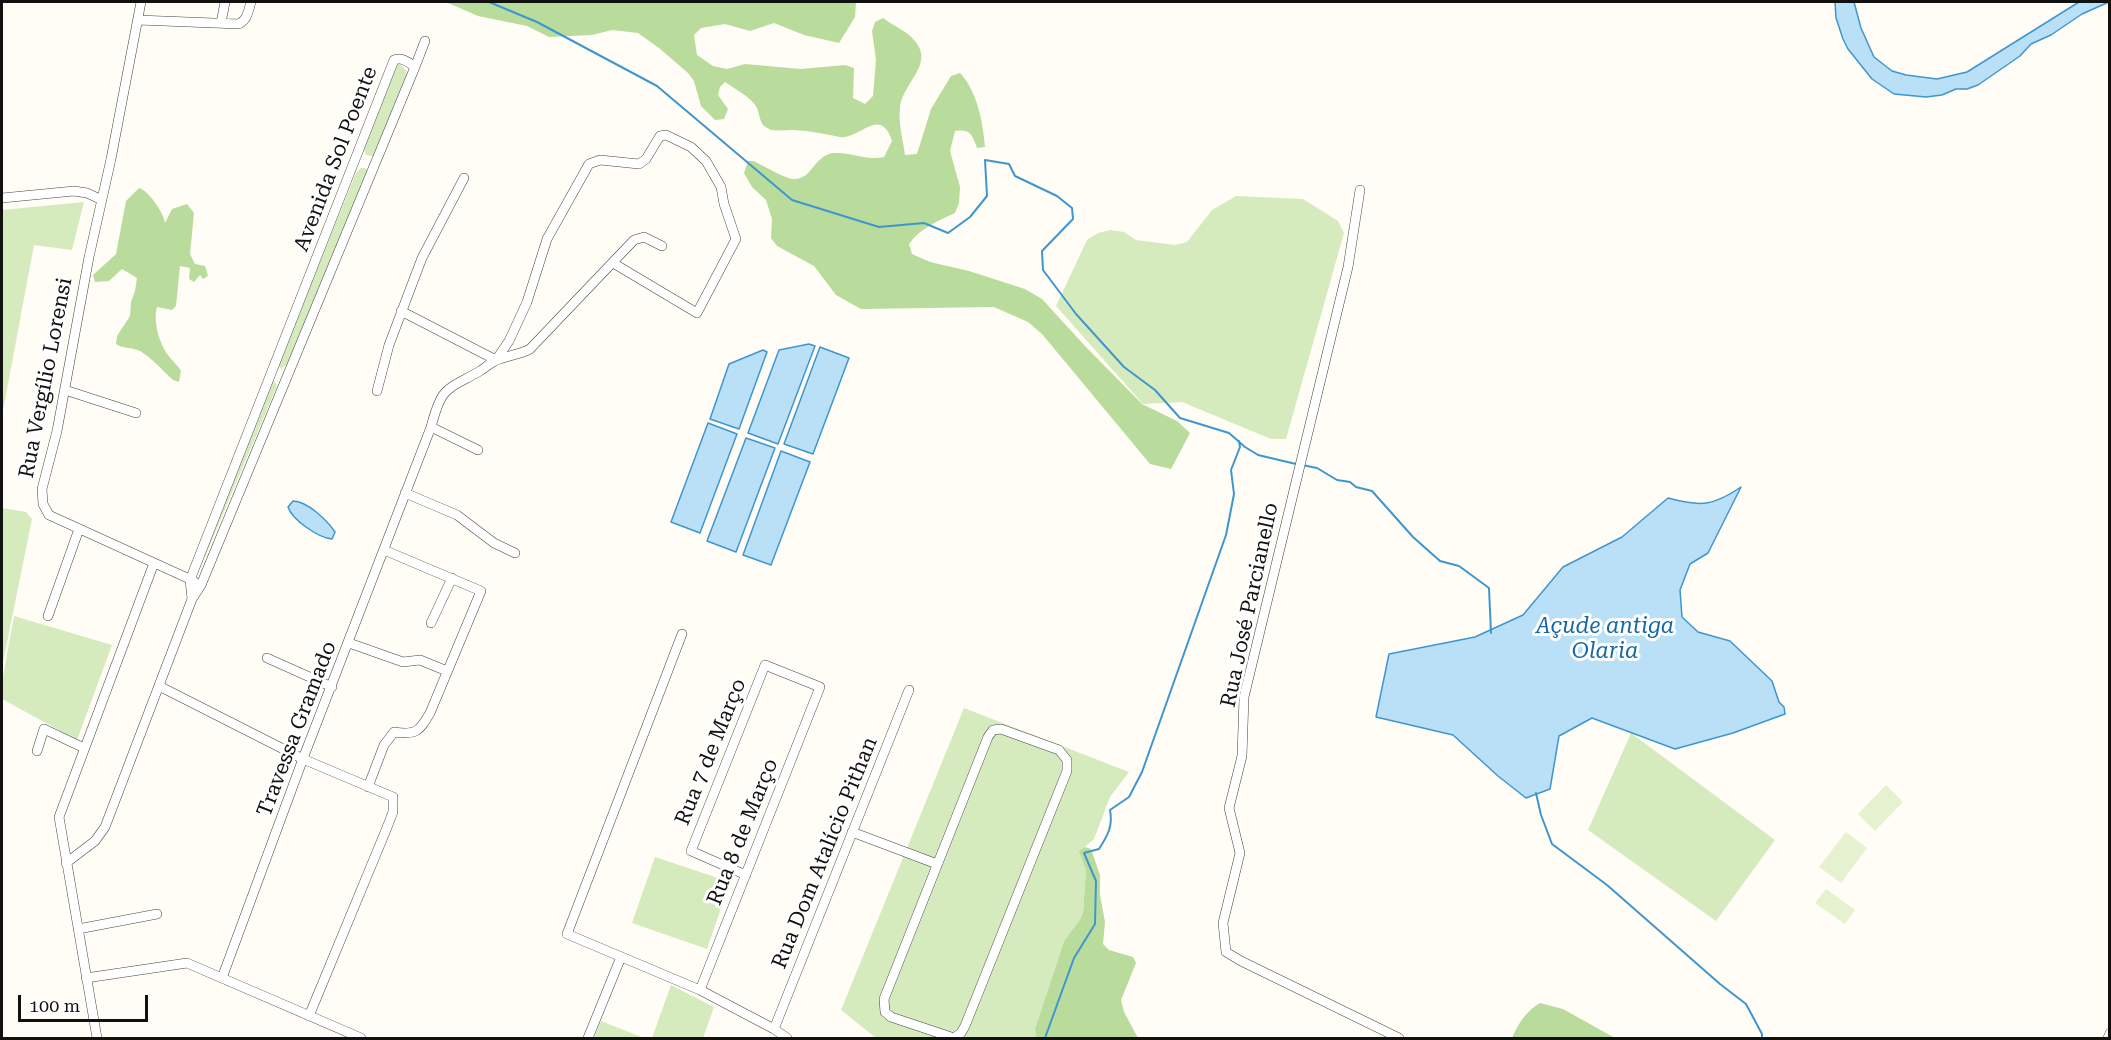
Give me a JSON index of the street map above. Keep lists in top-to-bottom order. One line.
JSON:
{"streets":{"street":["Avenida Sol Poente","Rua Vergílio Lorensi","Rua José Parcianello","Travessa Gramado","Rua 7 de Março","Rua 8 de Março","Rua Dom Atalício Pithan"]},"crossings":[["Avenida Sol Poente","Rua Vergílio Lorensi"],["Rua 7 de Março","Rua 8 de Março"]],"water":["Açude antiga Olaria"],"scale_bar":"100 m"}
